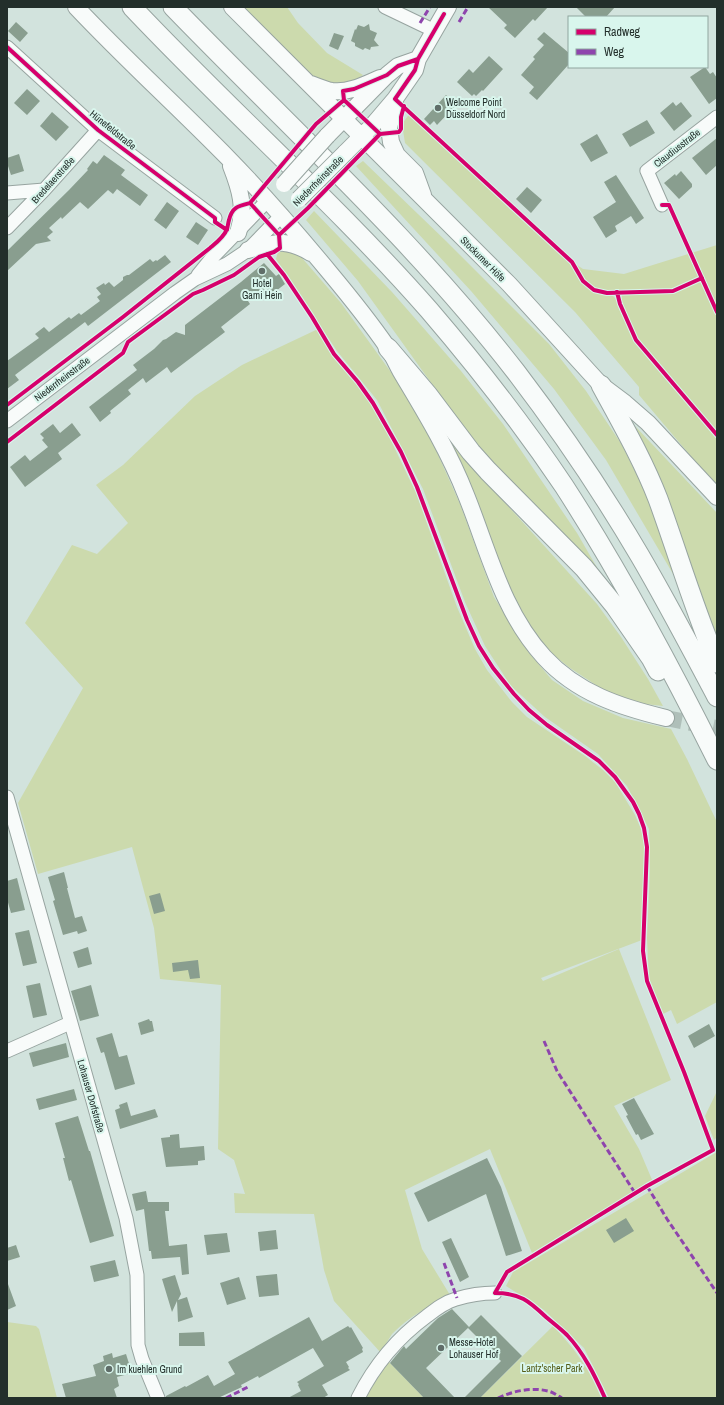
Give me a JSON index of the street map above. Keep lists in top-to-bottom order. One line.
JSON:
{"streets":{"main road":["Niederrheinstraße","Stockumer Höfe"],"street":["Hünefeldstraße","Claudiusstraße","Bredelaerstraße","Lohauser Dorfstraße"]},"crossings":[["Hünefeldstraße","Bredelaerstraße"],["Niederrheinstraße","Stockumer Höfe"]],"parks":["Lantz'scher Park"],"places":["Welcome Point Düsseldorf Nord","Hotel Garni Hein","Messe-Hotel Lohauser Hof","Im kuehlen Grund"],"legend":["Radweg","Weg"]}
